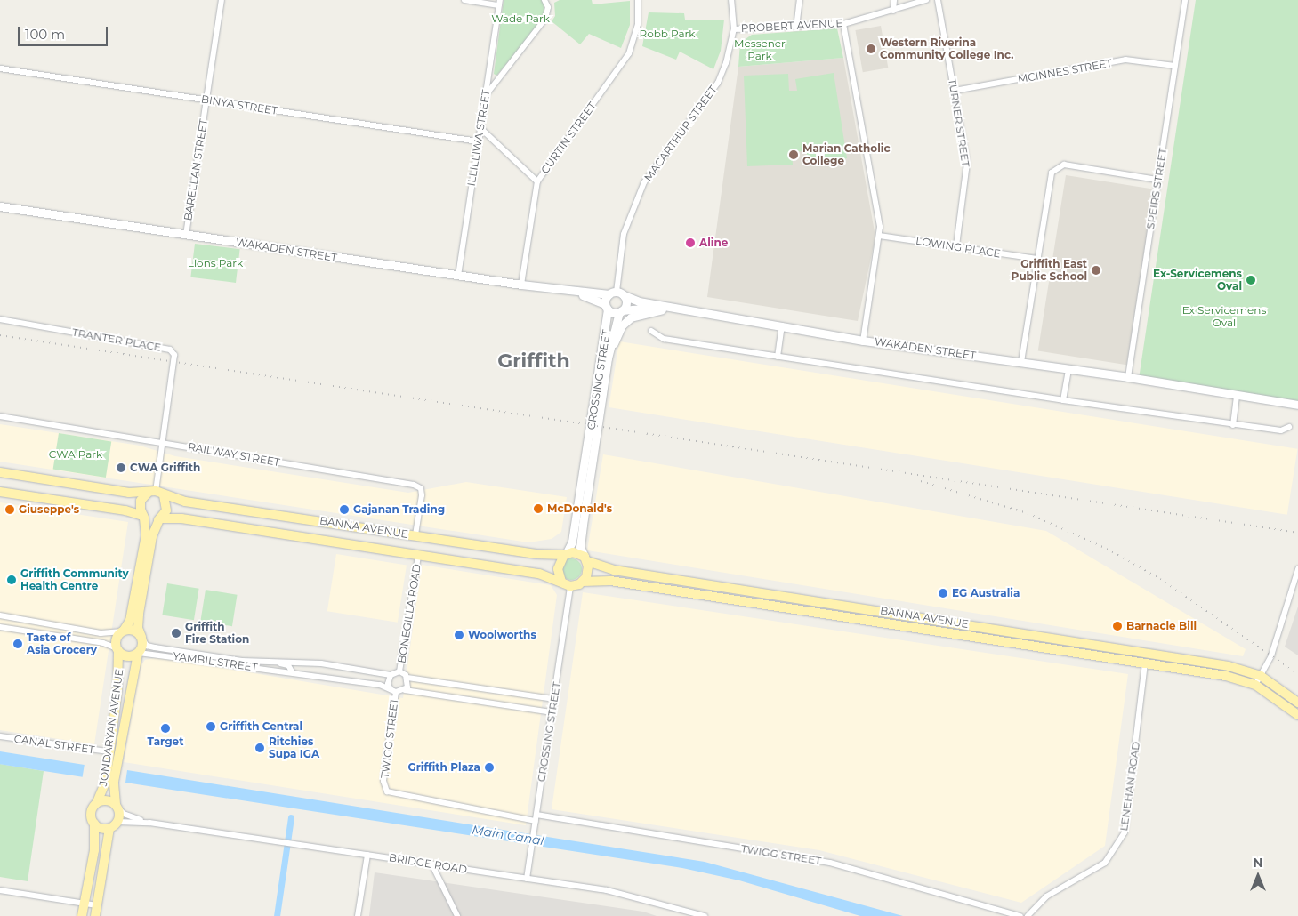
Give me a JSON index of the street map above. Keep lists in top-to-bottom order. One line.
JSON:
{"streets":{"main road":["WAKADEN STREET","CROSSING STREET","BANNA AVENUE","JONDARYAN AVENUE"],"street":["PROBERT AVENUE","MCINNES STREET","BINYA STREET","TURNER STREET","MACARTHUR STREET","ILLILLIWA STREET","CURTIN STREET","BARELLAN STREET","SPEIRS STREET","LOWING PLACE","TRANTER PLACE","RAILWAY STREET","BONEGILLA ROAD","YAMBIL STREET","TWIGG STREET","CANAL STREET","LENEHAN ROAD","BRIDGE ROAD"]},"crossings":[["PROBERT AVENUE","MACARTHUR STREET"],["MCINNES STREET","TURNER STREET"],["MCINNES STREET","SPEIRS STREET"],["BINYA STREET","ILLILLIWA STREET"],["BINYA STREET","BARELLAN STREET"],["TURNER STREET","LOWING PLACE"],["MACARTHUR STREET","WAKADEN STREET"],["MACARTHUR STREET","CROSSING STREET"],["ILLILLIWA STREET","WAKADEN STREET"],["CURTIN STREET","WAKADEN STREET"],["BARELLAN STREET","WAKADEN STREET"],["SPEIRS STREET","WAKADEN STREET"],["WAKADEN STREET","CROSSING STREET"],["TRANTER PLACE","RAILWAY STREET"],["TRANTER PLACE","BANNA AVENUE"],["CROSSING STREET","BANNA AVENUE"],["CROSSING STREET","TWIGG STREET"],["CROSSING STREET","BRIDGE ROAD"],["RAILWAY STREET","BANNA AVENUE"],["BANNA AVENUE","BONEGILLA ROAD"],["BANNA AVENUE","LENEHAN ROAD"],["BONEGILLA ROAD","YAMBIL STREET"],["BONEGILLA ROAD","TWIGG STREET"],["YAMBIL STREET","JONDARYAN AVENUE"],["YAMBIL STREET","TWIGG STREET"],["JONDARYAN AVENUE","CANAL STREET"],["JONDARYAN AVENUE","BRIDGE ROAD"]],"districts":["Griffith"],"water":["Main Canal"],"parks":["Wade Park","Robb Park","Messener Park","Lions Park","Ex Servicemens Oval","CWA Park"],"places":["Western Riverina Community College Inc.","Marian Catholic College","Aline","Griffith East Public School","Ex-Servicemens Oval","CWA Griffith","McDonald's","Giuseppe's","Gajanan Trading","Griffith Community Health Centre","EG Australia","Barnacle Bill","Griffith Fire Station","Woolworths","Taste of Asia Grocery","Griffith Central","Target","Ritchies Supa IGA","Griffith Plaza"],"scale_bar":"100 m","north":"top"}
